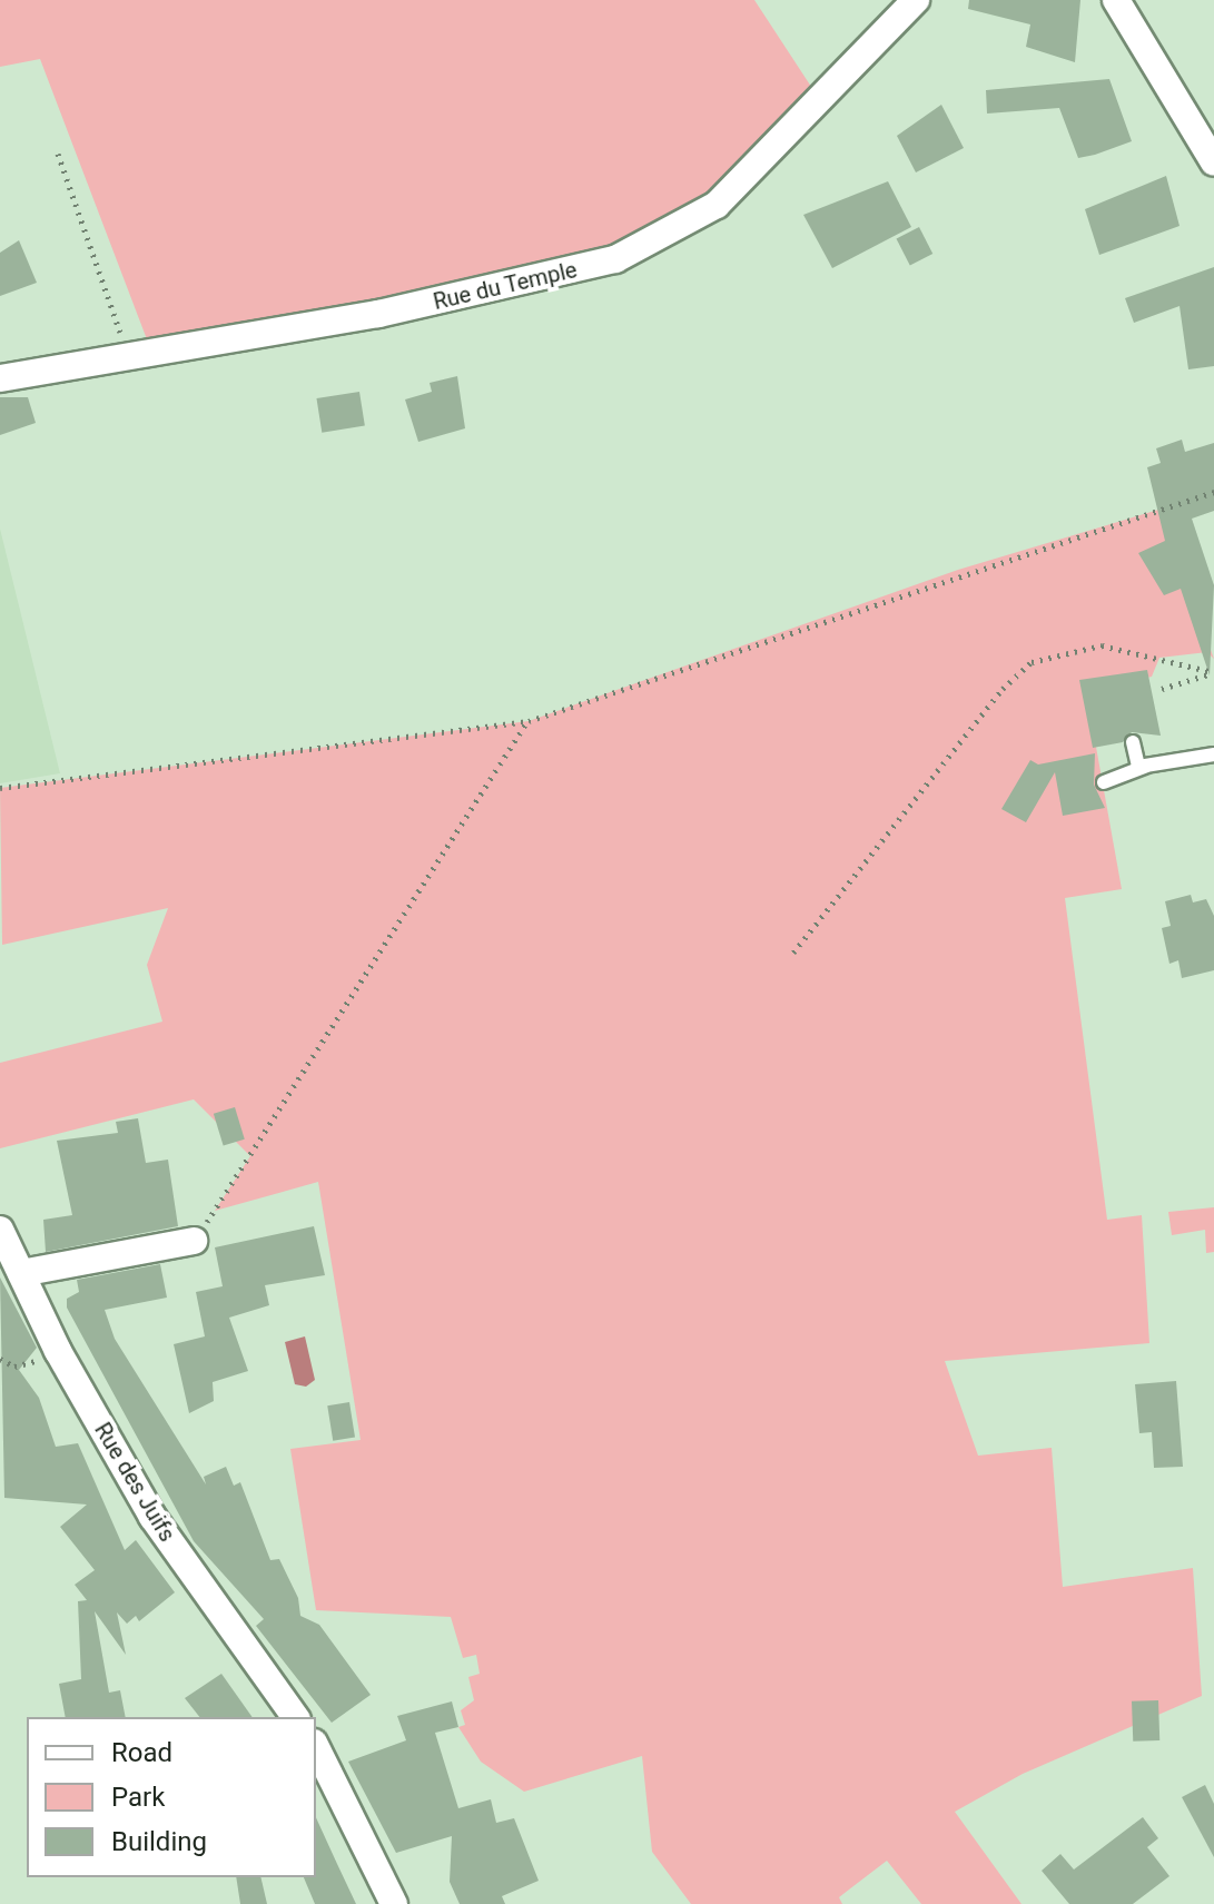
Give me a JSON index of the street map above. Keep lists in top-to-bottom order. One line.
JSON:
{"streets":{"street":["Rue du Temple","Rue des Juifs"]},"legend":["Road","Park","Building"]}
